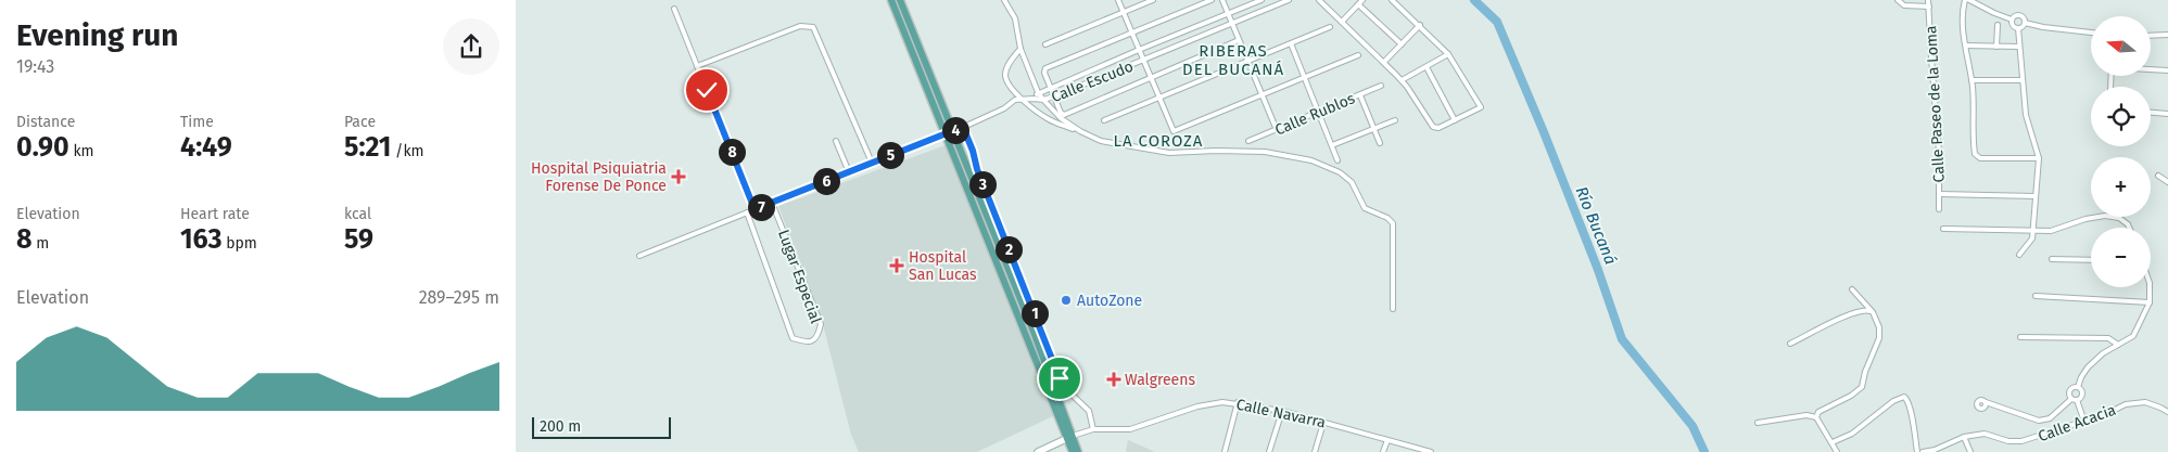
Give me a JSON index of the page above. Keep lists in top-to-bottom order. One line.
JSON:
{"streets":{"street":["Calle Escudo","Calle Paseo de la Loma","Calle Rublos","Lugar Especial","Calle Navarra","Calle Acacia"]},"districts":["RIBERAS DEL BUCANÁ","LA COROZA"],"water":["Río Bucaná"],"places":{"health":["Hospital Psiquiatria Forense De Ponce","Hospital San Lucas","Walgreens"],"other":["AutoZone"]},"scale_bar":"200 m","north":"left","page":{"heading":["Evening run","19:43"],"map_buttons":["+","−"],"stats":[["Distance","0.90 km"],["Time","4:49"],["Pace","5:21 /km"],["Elevation","8 m"],["Heart rate","163 bpm"],["kcal","59"]],"pins":["4","8","5","6","3","7","2","1"],"chart":["Elevation","289–295 m"],"scale":"200 m"}}
